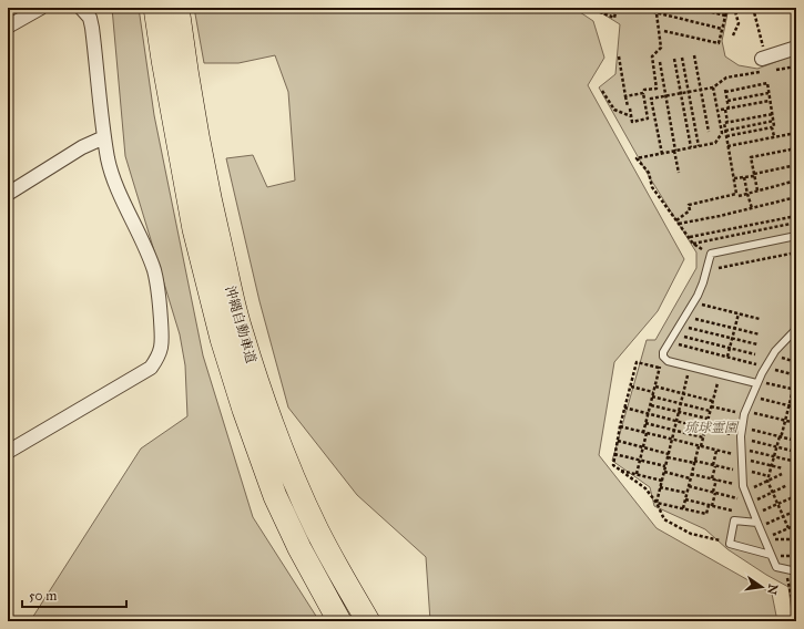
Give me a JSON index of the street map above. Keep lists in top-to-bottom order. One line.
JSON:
{"streets":{"highway":["沖縄自動車道"]},"parks":["琉球霊園"],"scale_bar":"50 m","north":"right"}
